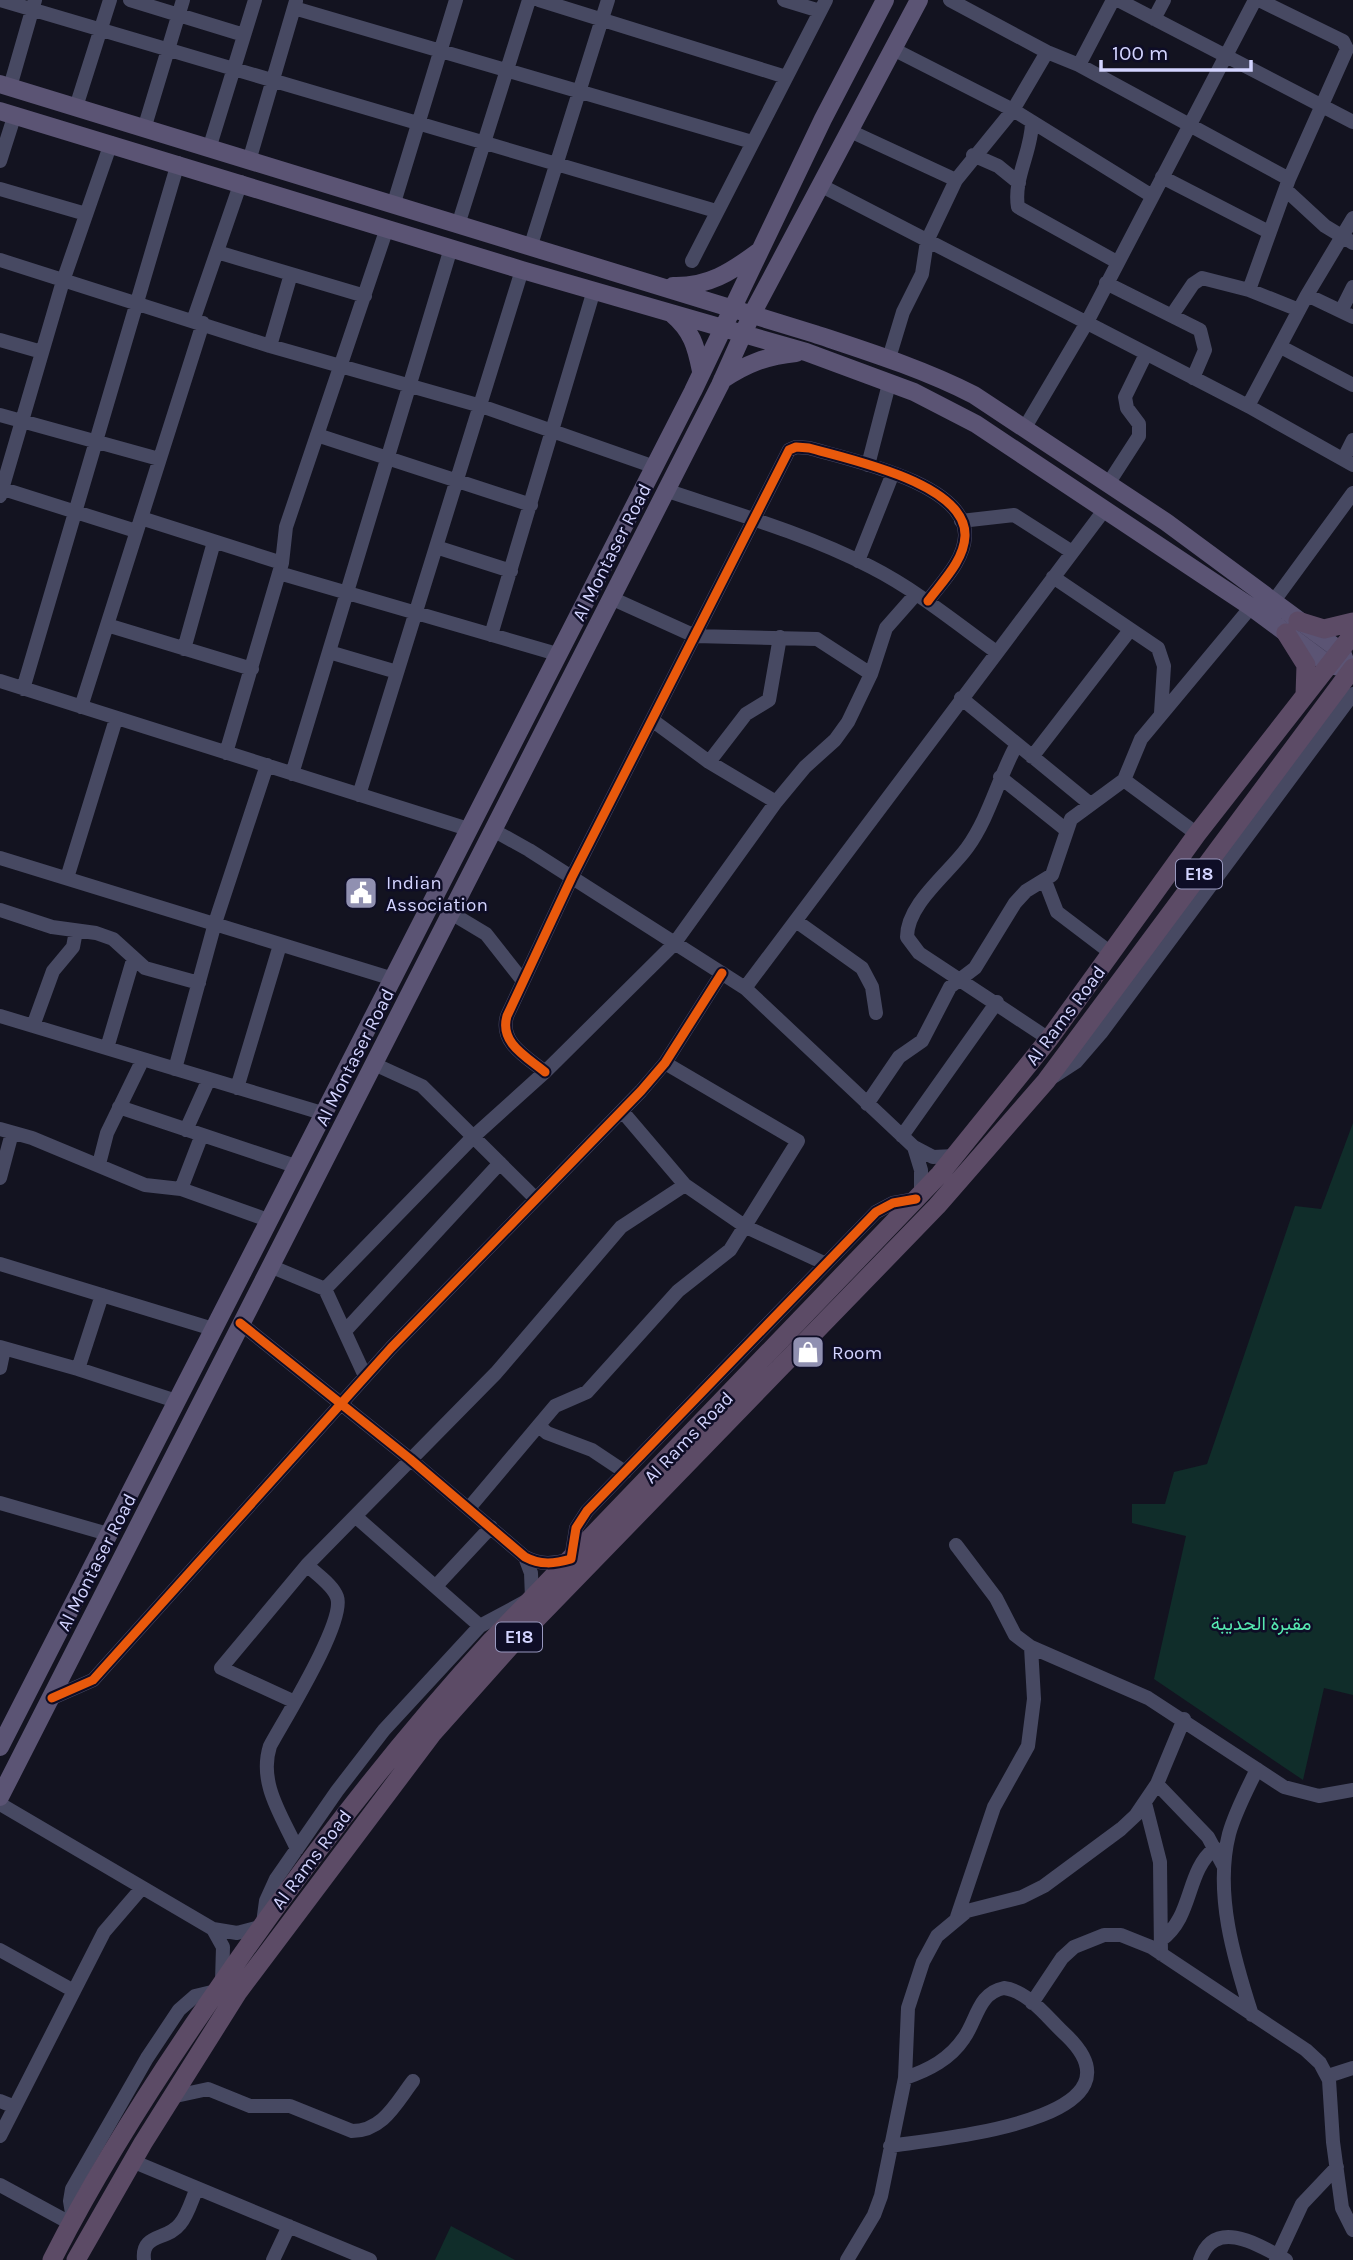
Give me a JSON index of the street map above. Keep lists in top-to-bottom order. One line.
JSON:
{"streets":{"highway":["E18","Al Rams Road"],"main road":["Al Montaser Road"]},"parks":["مقبرة الحديبة"],"places":{"public building":["Indian Association"],"shop":["Room"]},"scale_bar":"100 m"}
